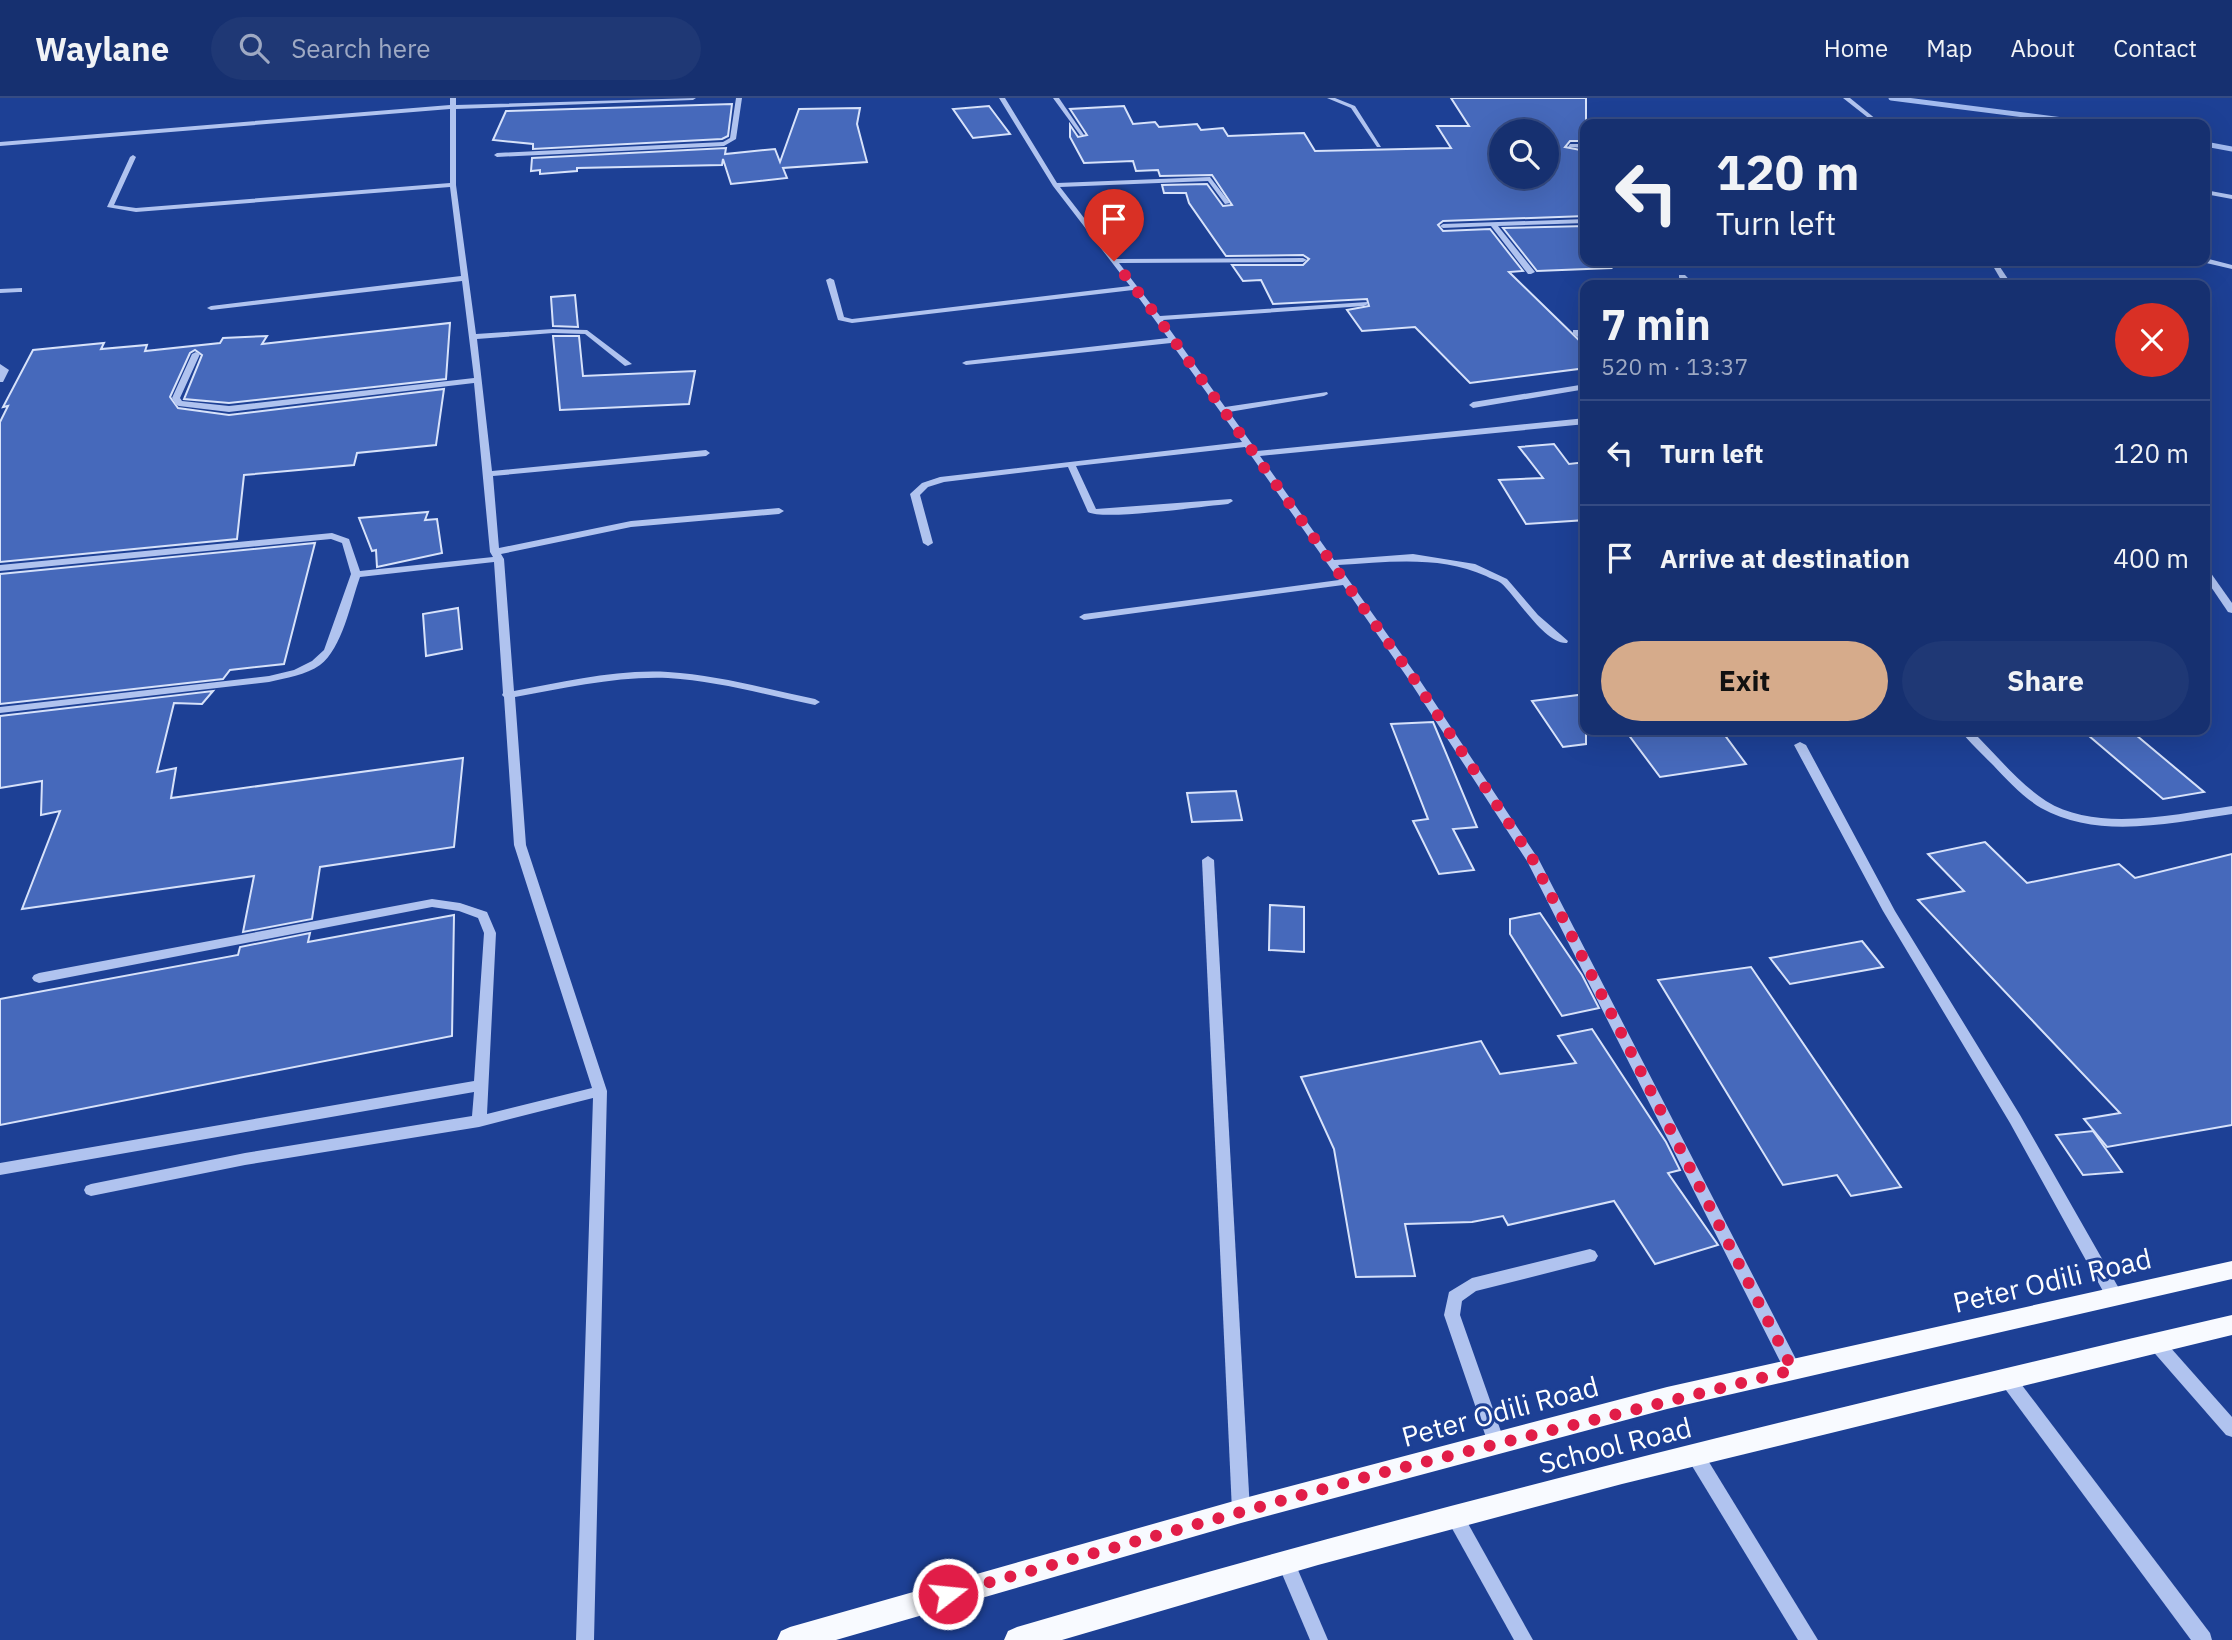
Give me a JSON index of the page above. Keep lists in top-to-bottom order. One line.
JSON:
{"streets":{"main road":["Peter Odili Road","School Road"]},"page":{"header":"Waylane","search":"Search here","nav":["Home","Map","About","Contact"],"turn":["120 m","Turn left"],"heading":["7 min","520 m · 13:37"],"list":[{"name":"Turn left","value":"120 m"},{"name":"Arrive at destination","value":"400 m"}],"buttons":["Exit","Share"]}}
